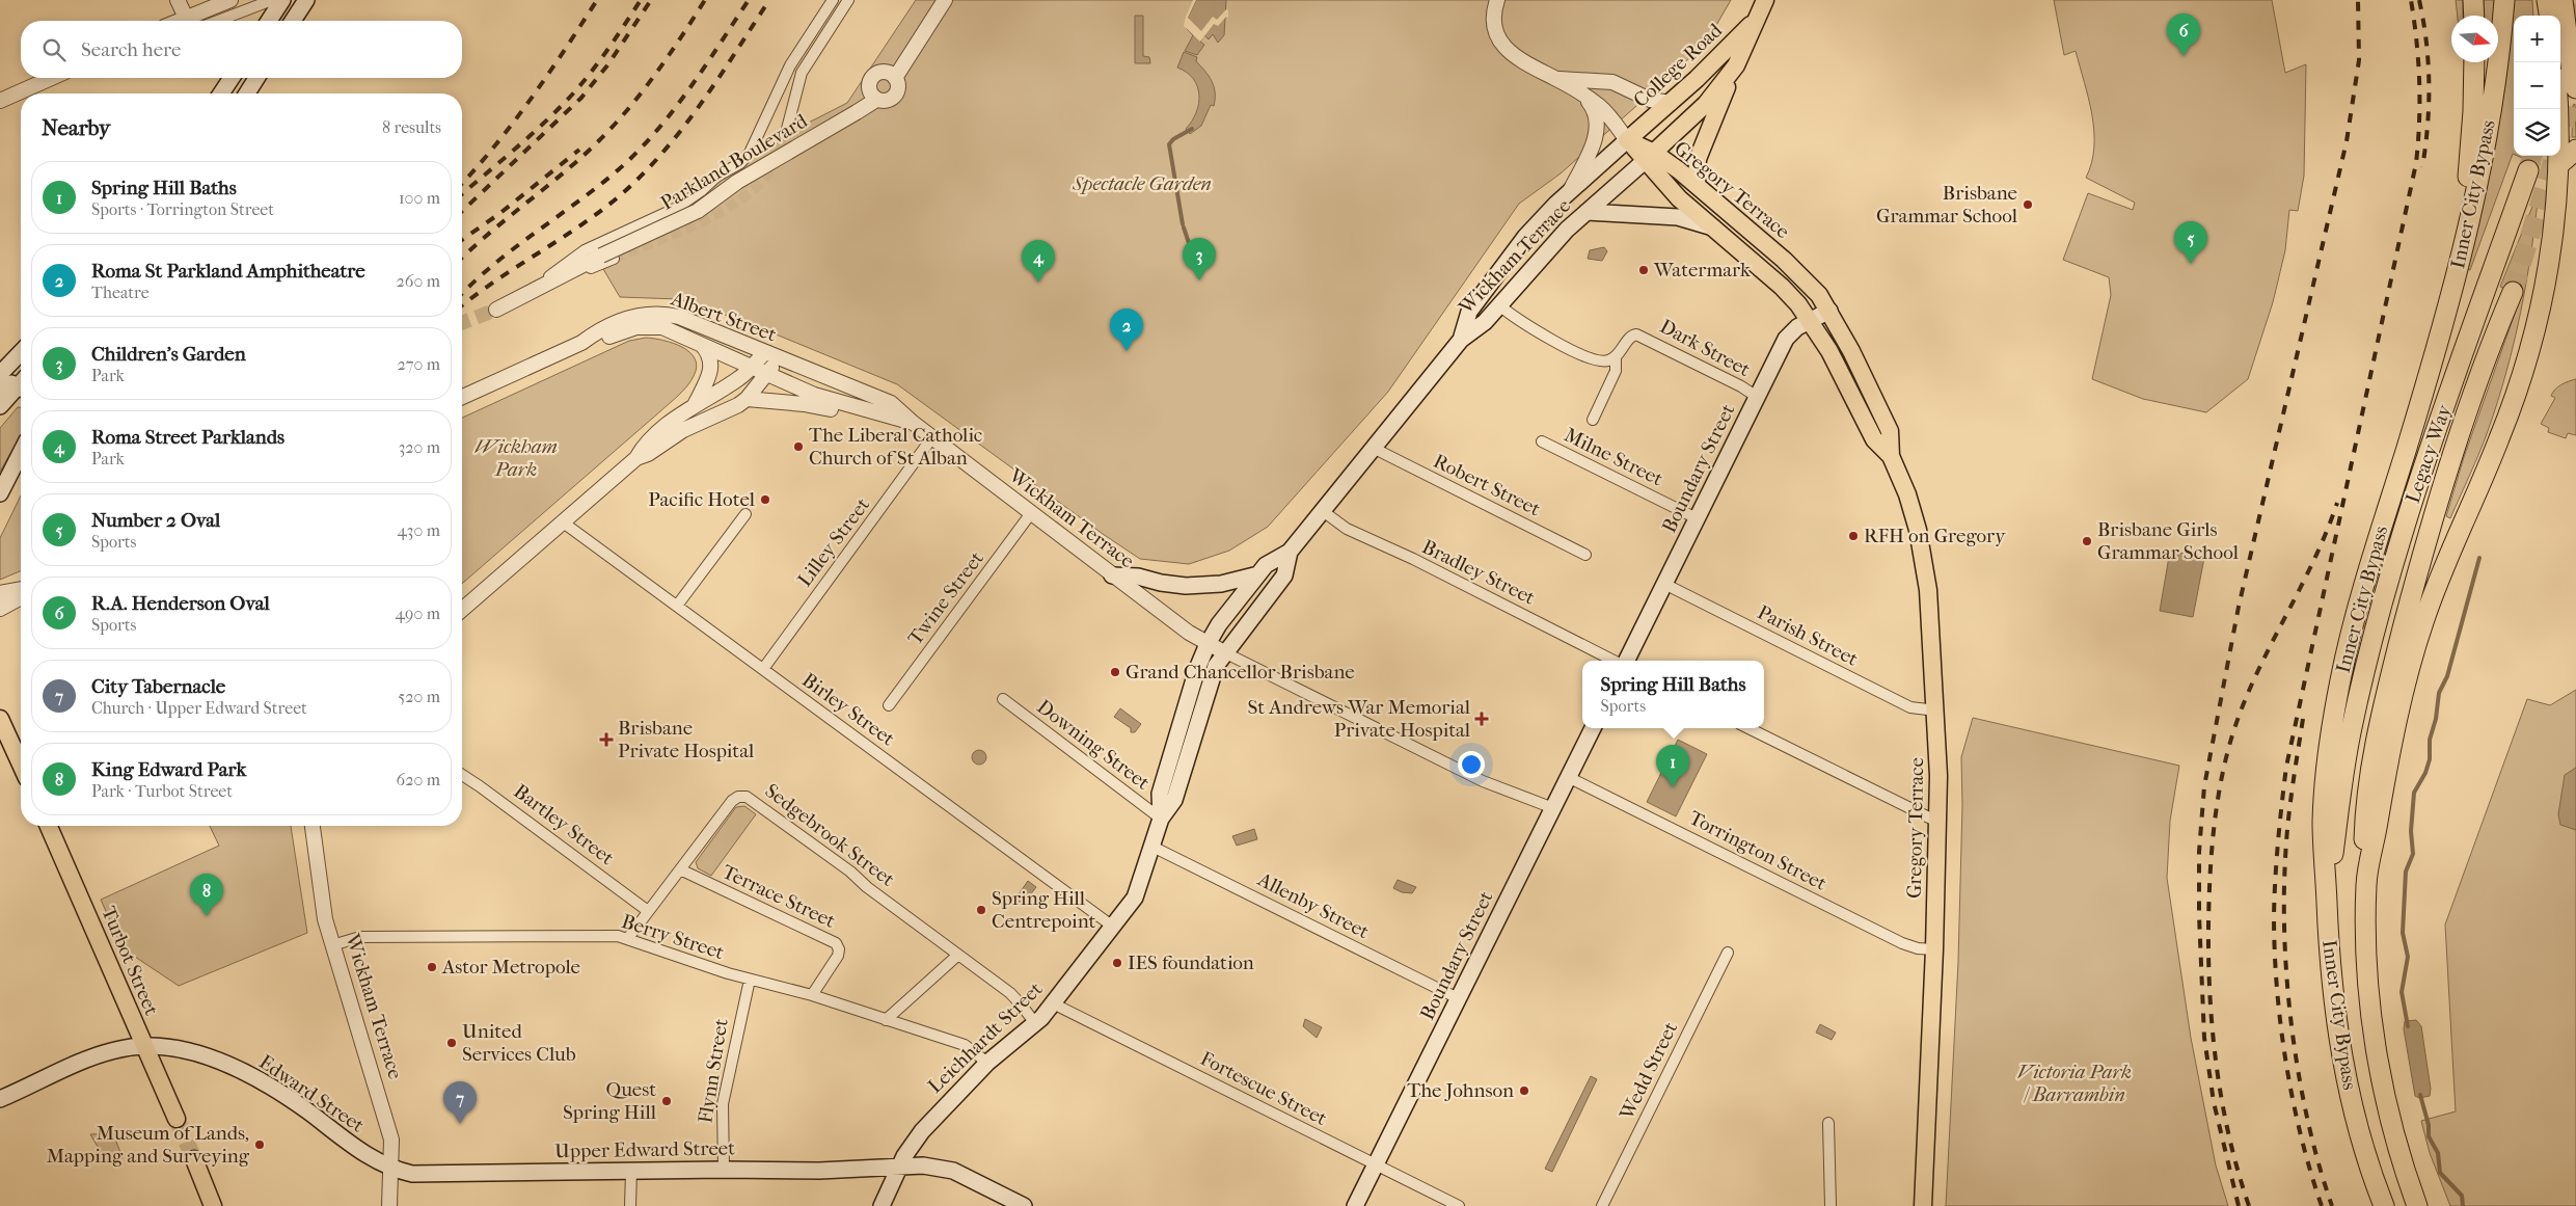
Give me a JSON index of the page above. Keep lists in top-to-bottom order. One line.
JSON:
{"streets":{"highway":["Inner City Bypass","Legacy Way"],"main road":["College Road","Gregory Terrace","Wickham Terrace","Boundary Street","Turbot Street","Leichhardt Street","Edward Street","Upper Edward Street"],"street":["Parkland Boulevard","Albert Street","Dark Street","Milne Street","Robert Street","Lilley Street","Bradley Street","Twine Street","Parish Street","Birley Street","Downing Street","Bartley Street","Sedgebrook Street","Torrington Street","Terrace Street","Allenby Street","Berry Street","Flynn Street","Wedd Street","Fortescue Street"]},"crossings":[["College Road","Gregory Terrace"],["College Road","Wickham Terrace"],["Gregory Terrace","Wickham Terrace"],["Gregory Terrace","Boundary Street"],["Gregory Terrace","Parish Street"],["Gregory Terrace","Torrington Street"],["Inner City Bypass","Legacy Way"],["Wickham Terrace","Albert Street"],["Wickham Terrace","Robert Street"],["Wickham Terrace","Lilley Street"],["Wickham Terrace","Bradley Street"],["Wickham Terrace","Twine Street"],["Wickham Terrace","Berry Street"],["Wickham Terrace","Leichhardt Street"],["Wickham Terrace","Edward Street"],["Wickham Terrace","Upper Edward Street"],["Dark Street","Boundary Street"],["Milne Street","Boundary Street"],["Boundary Street","Parish Street"],["Boundary Street","Torrington Street"],["Boundary Street","Allenby Street"],["Boundary Street","Fortescue Street"],["Lilley Street","Birley Street"],["Birley Street","Leichhardt Street"],["Downing Street","Leichhardt Street"],["Bartley Street","Sedgebrook Street"],["Sedgebrook Street","Terrace Street"],["Sedgebrook Street","Berry Street"],["Sedgebrook Street","Leichhardt Street"],["Terrace Street","Berry Street"],["Allenby Street","Leichhardt Street"],["Berry Street","Leichhardt Street"],["Berry Street","Flynn Street"],["Turbot Street","Edward Street"],["Leichhardt Street","Fortescue Street"],["Leichhardt Street","Upper Edward Street"],["Flynn Street","Upper Edward Street"],["Edward Street","Upper Edward Street"]],"parks":["Spectacle Garden","Wickham Park","Victoria Park / Barrambin"],"places":{"other":["Brisbane Grammar School","Watermark","The Liberal Catholic Church of St Alban","Pacific Hotel","RFH on Gregory","Brisbane Girls Grammar School","Grand Chancellor Brisbane","Spring Hill Centrepoint","IES foundation","Astor Metropole","United Services Club","The Johnson","Quest Spring Hill","Museum of Lands, Mapping and Surveying"],"health":["St Andrews War Memorial Private Hospital","Brisbane Private Hospital"]},"north":"right","page":{"pins":["6","5","3","4","2","1","8","7"],"map_buttons":["+","−"],"search":"Search here","heading":["Nearby","8 results"],"list":[{"mark":"1","name":"Spring Hill Baths","note":"Sports · Torrington Street","value":"100 m"},{"mark":"2","name":"Roma St Parkland Amphitheatre","note":"Theatre","value":"260 m"},{"mark":"3","name":"Children’s Garden","note":"Park","value":"270 m"},{"mark":"4","name":"Roma Street Parklands","note":"Park","value":"320 m"},{"mark":"5","name":"Number 2 Oval","note":"Sports","value":"430 m"},{"mark":"6","name":"R.A. Henderson Oval","note":"Sports","value":"490 m"},{"mark":"7","name":"City Tabernacle","note":"Church · Upper Edward Street","value":"520 m"},{"mark":"8","name":"King Edward Park","note":"Park · Turbot Street","value":"620 m"}],"popup":["Spring Hill Baths","Sports"]}}
